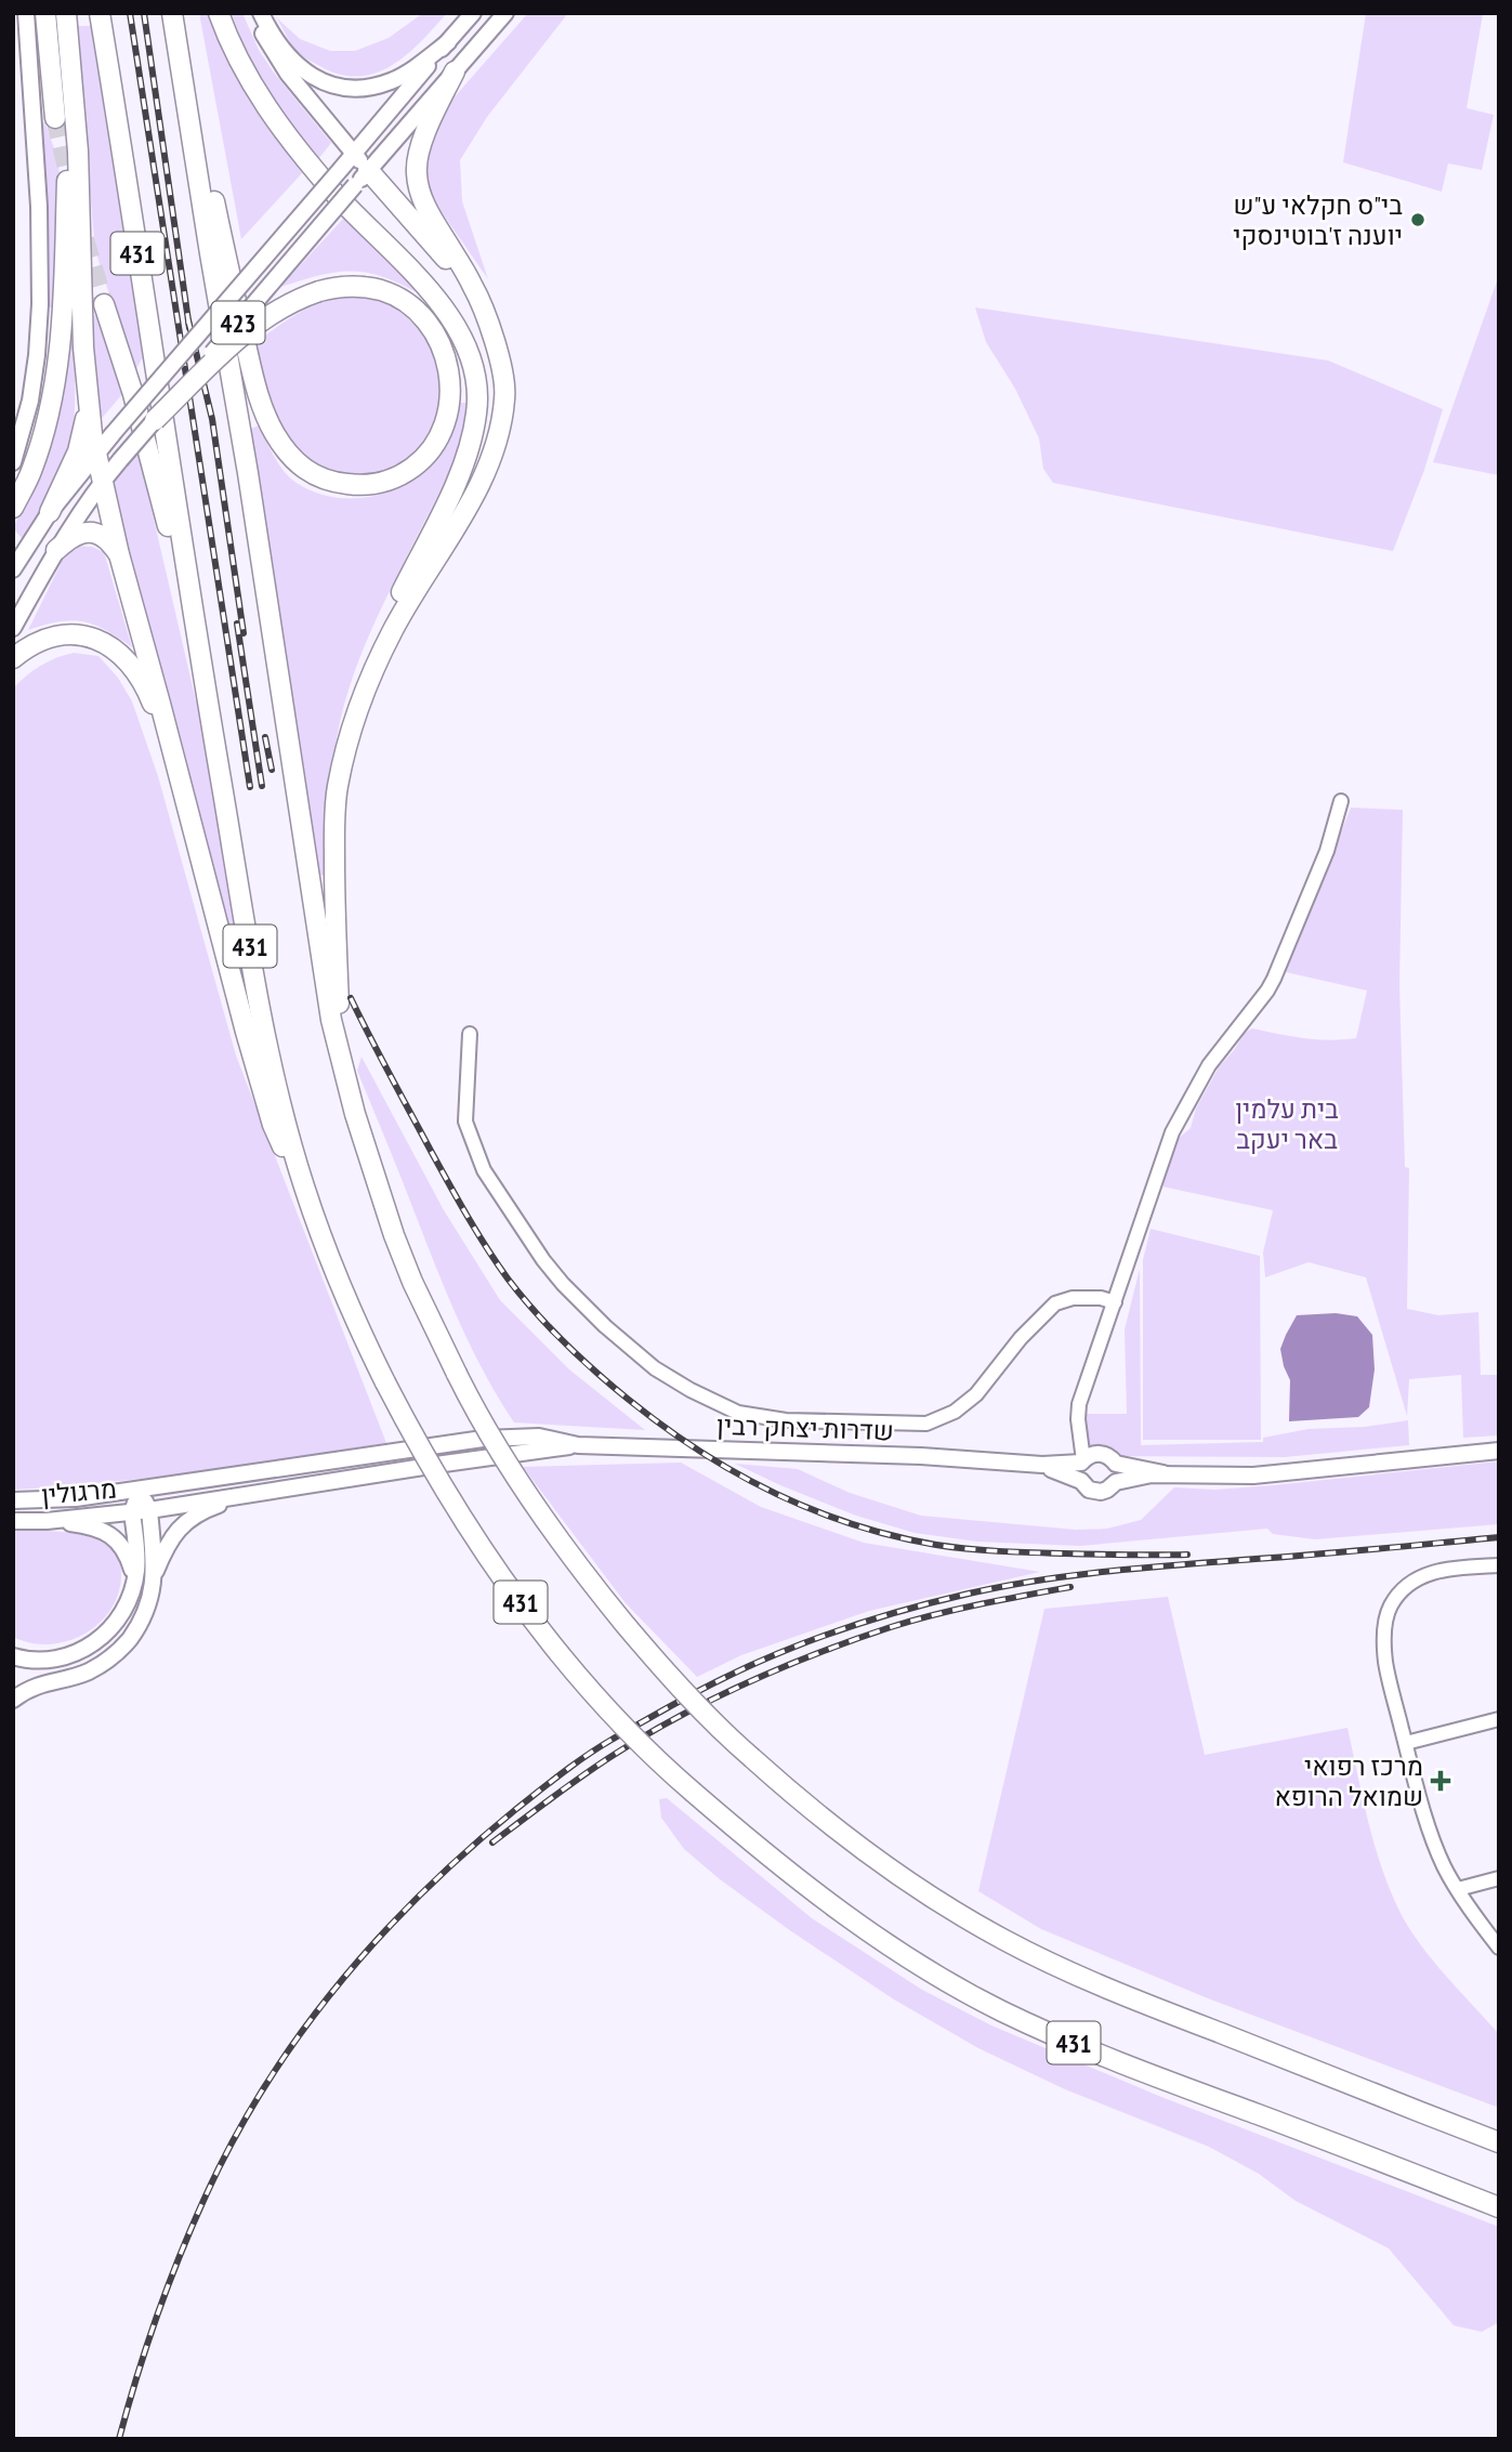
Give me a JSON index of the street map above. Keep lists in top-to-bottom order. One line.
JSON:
{"streets":{"highway":["431"],"main road":["423","שדרות יצחק רבין","מרגולין"]},"crossings":[["שדרות יצחק רבין","מרגולין"]],"parks":["בית עלמין באר יעקב"],"places":{"other":["בי\"ס חקלאי ע\"ש יוענה ז'בוטינסקי"],"health":["מרכז רפואי שמואל הרופא"]}}
